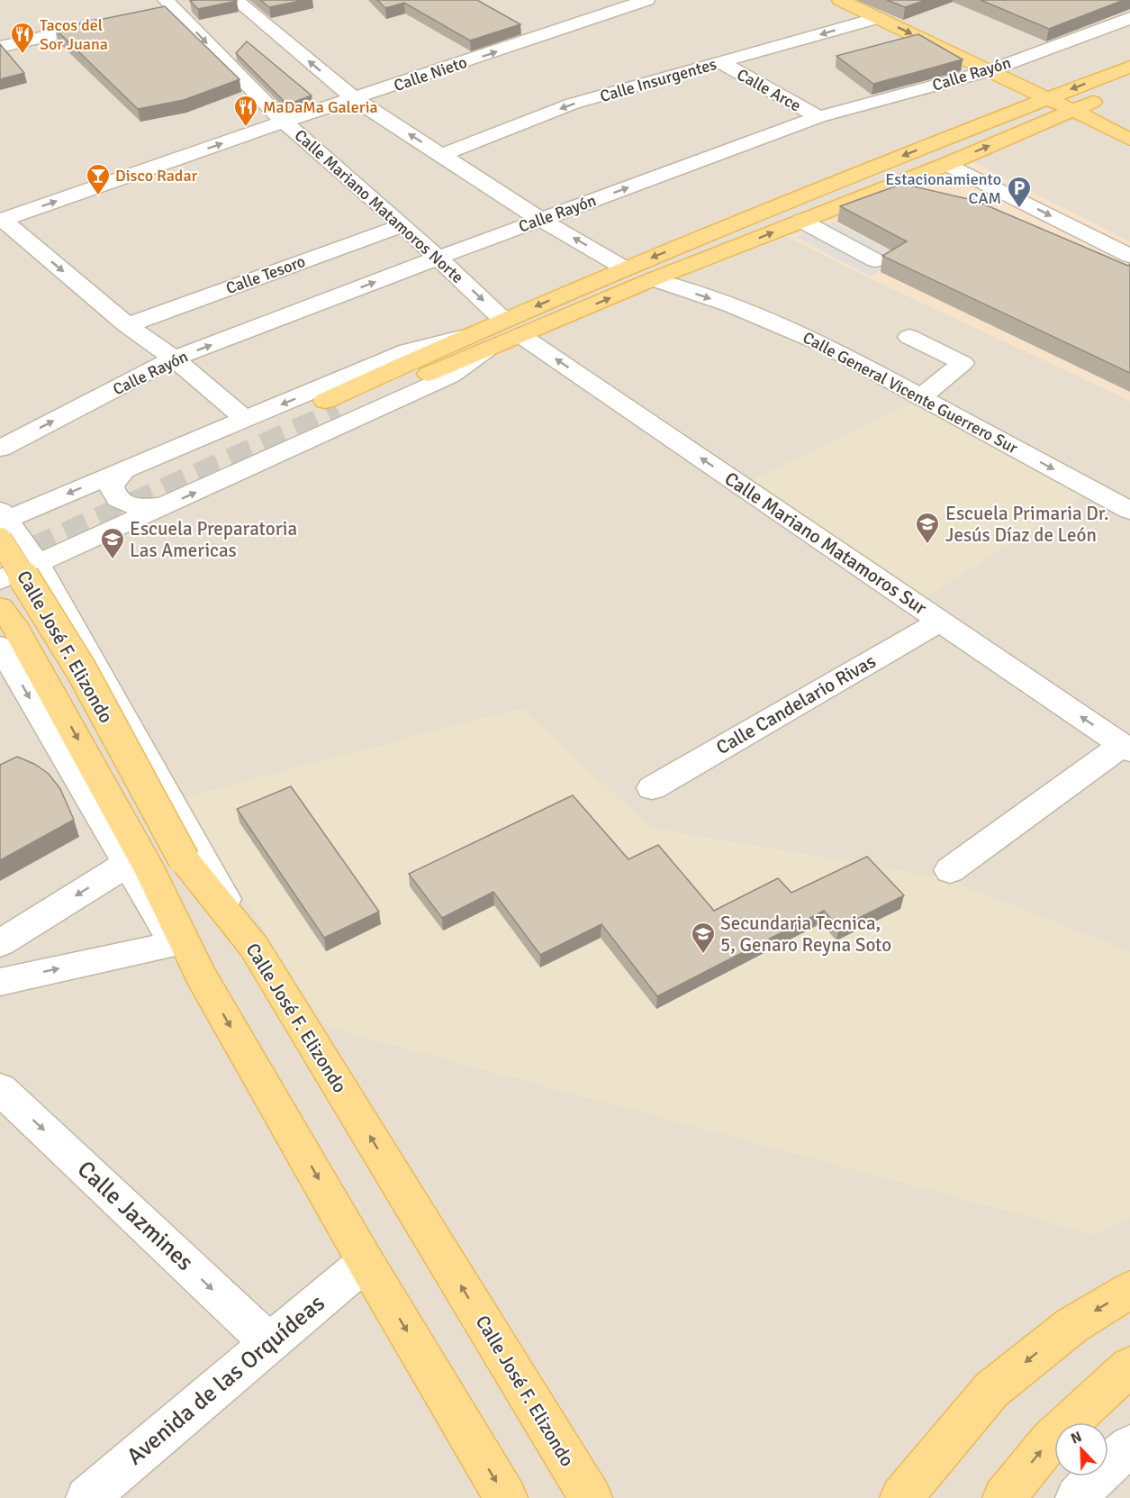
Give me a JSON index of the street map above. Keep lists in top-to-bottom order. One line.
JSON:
{"streets":{"main road":["Calle José F. Elizondo"],"street":["Calle Nieto","Calle Rayón","Calle Insurgentes","Calle Arce","Calle Mariano Matamoros Norte","Calle Tesoro","Calle General Vicente Guerrero Sur","Calle Mariano Matamoros Sur","Calle Candelario Rivas","Calle Jazmines","Avenida de las Orquídeas"]},"crossings":[["Calle Nieto","Calle Mariano Matamoros Norte"],["Calle Rayón","Calle Arce"],["Calle Rayón","Calle Mariano Matamoros Norte"],["Calle Insurgentes","Calle Arce"],["Calle Mariano Matamoros Norte","Calle Tesoro"],["Calle Mariano Matamoros Norte","Calle Mariano Matamoros Sur"],["Calle Mariano Matamoros Sur","Calle Candelario Rivas"],["Calle José F. Elizondo","Avenida de las Orquídeas"],["Calle Jazmines","Avenida de las Orquídeas"]],"one_way":["Calle Insurgentes","Calle Mariano Matamoros Sur","Calle Jazmines"],"places":{"restaurant":["Tacos del Sor Juana","MaDaMa Galeria"],"bar":["Disco Radar"],"parking":["Estacionamiento CAM"],"school or university":["Escuela Primaria Dr. Jesús Díaz de León","Escuela Preparatoria Las Americas","Secundaria Tecnica, 5, Genaro Reyna Soto"]},"north":"top left"}
